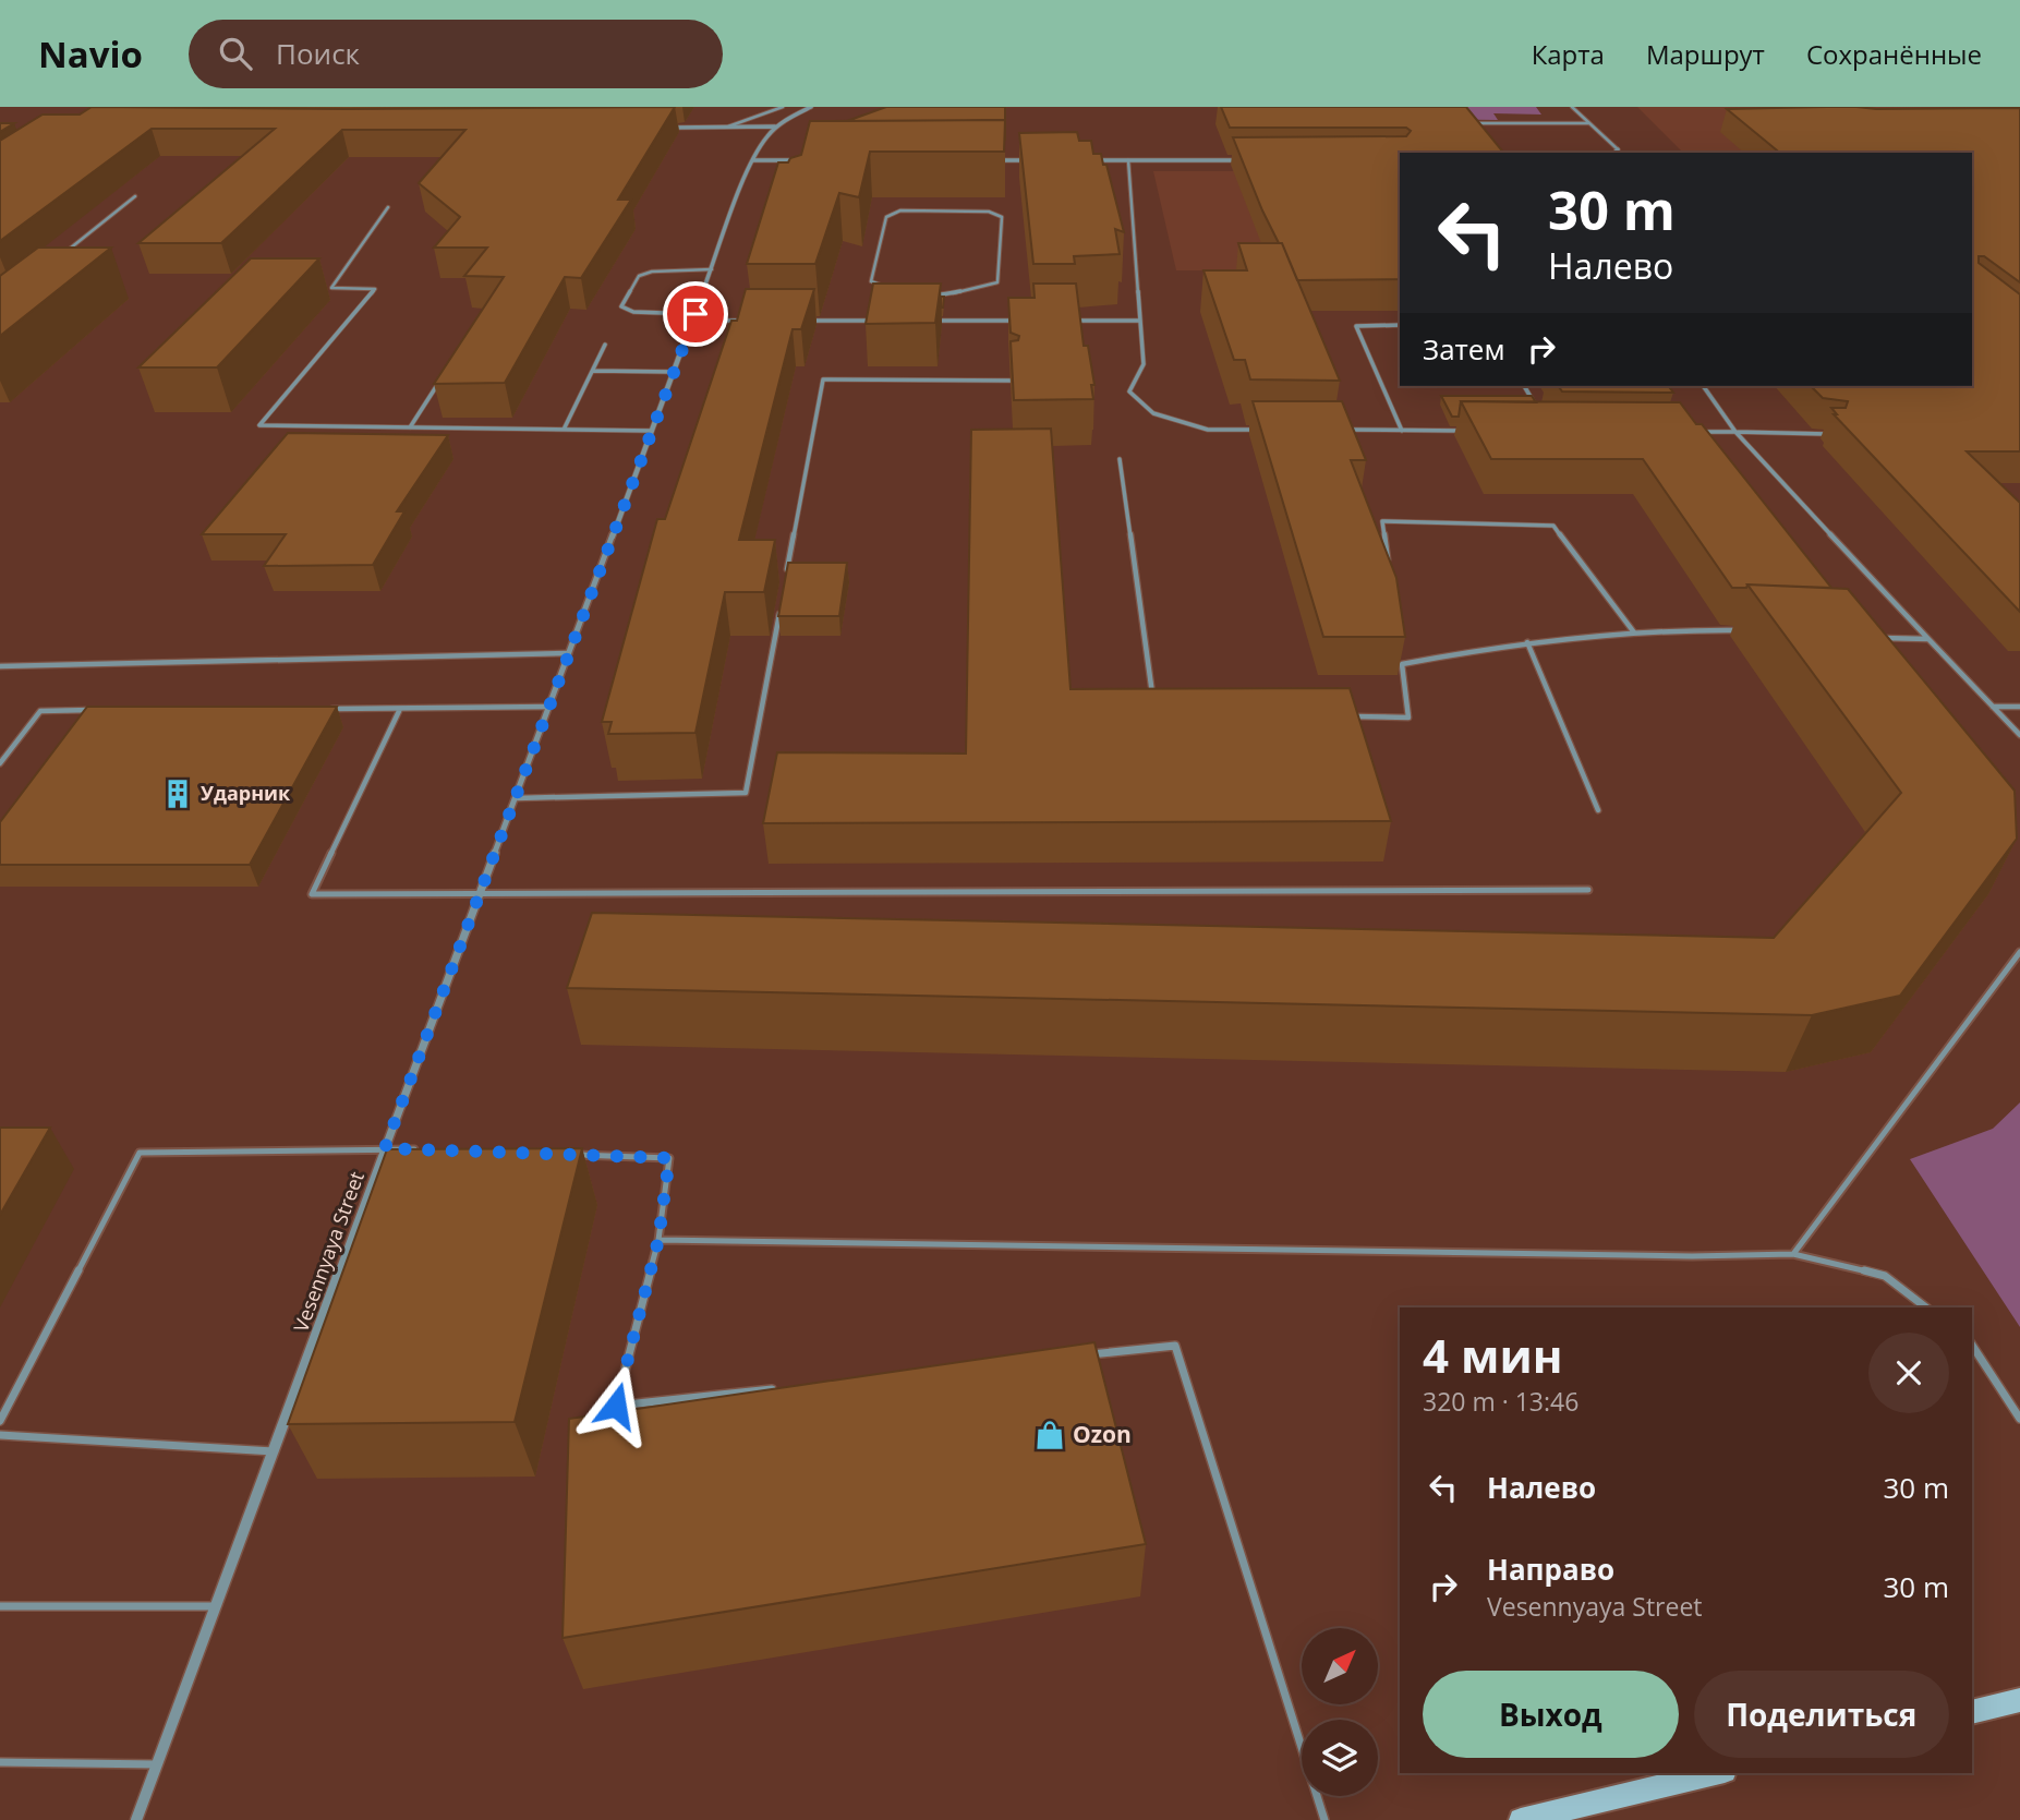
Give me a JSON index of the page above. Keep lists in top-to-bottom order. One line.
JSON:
{"streets":{"street":["Vesennyaya Street"]},"places":{"building":["Ударник"],"shop":["Ozon"]},"north":"top right","page":{"header":"Navio","search":"Поиск","nav":["Карта","Маршрут","Сохранённые"],"turn":["30 m","Налево"],"then":"Затем","heading":["4 мин","320 m · 13:46"],"list":[{"name":"Налево","value":"30 m"},{"name":"Направо","note":"Vesennyaya Street","value":"30 m"}],"buttons":["Выход","Поделиться"]}}
